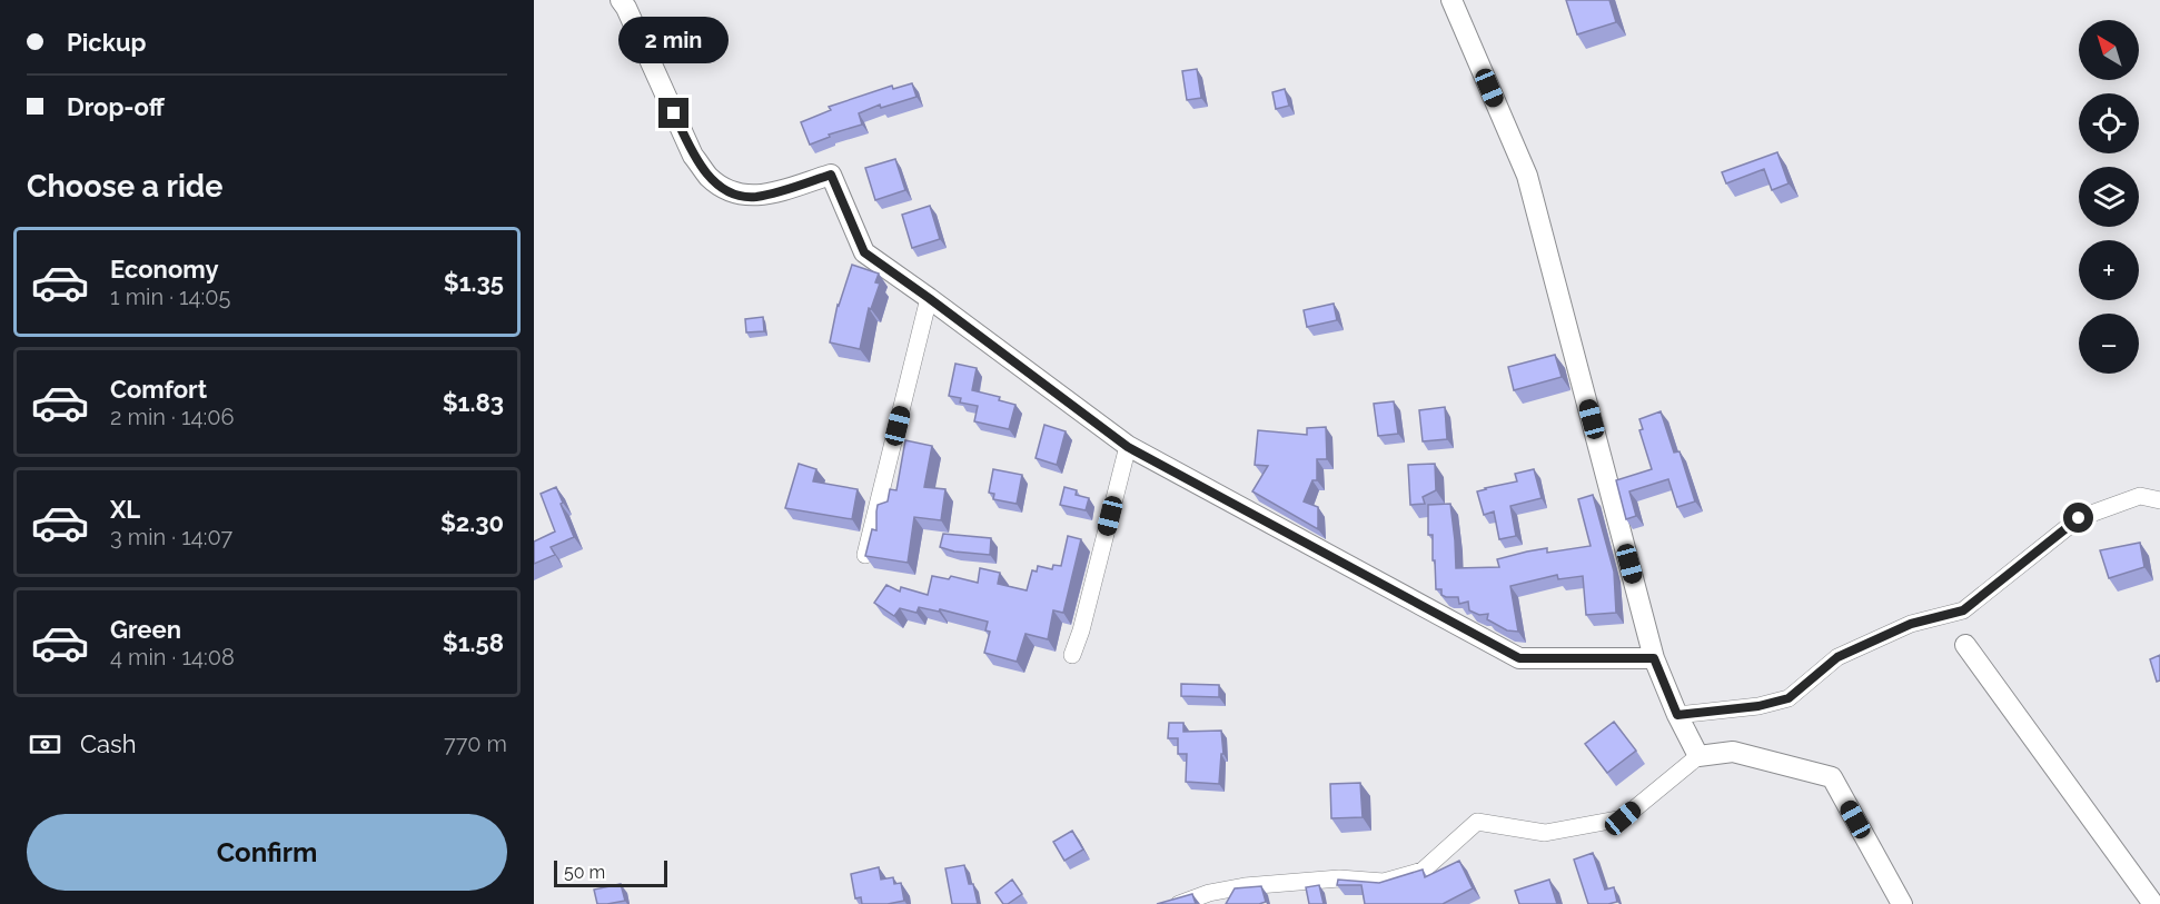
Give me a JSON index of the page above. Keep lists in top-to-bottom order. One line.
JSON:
{"scale_bar":"50 m","north":"top left","page":{"banner":["Pickup","Drop-off"],"bubble":"2 min","map_buttons":["+","−"],"heading":"Choose a ride","list":[{"name":"Economy","note":"1 min · 14:05","value":"$1.35"},{"name":"Comfort","note":"2 min · 14:06","value":"$1.83"},{"name":"XL","note":"3 min · 14:07","value":"$2.30"},{"name":"Green","note":"4 min · 14:08","value":"$1.58"}],"pay":["Cash","770 m"],"buttons":"Confirm","scale":"50 m"}}
